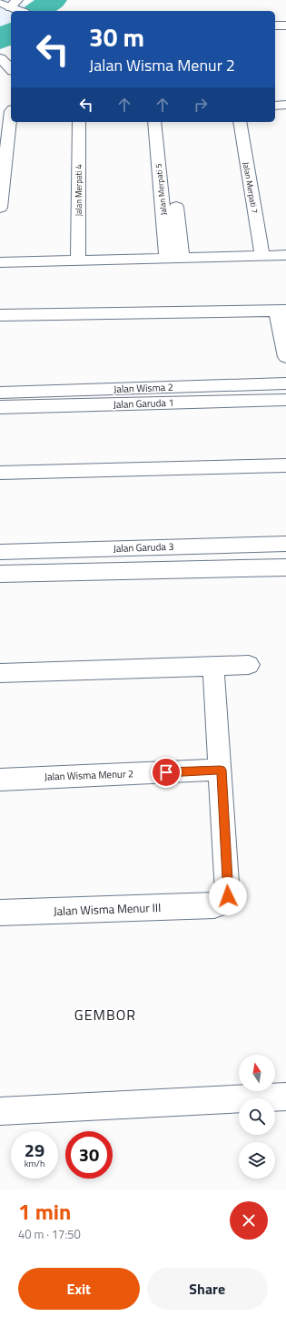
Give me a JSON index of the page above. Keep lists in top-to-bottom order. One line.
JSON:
{"streets":{"street":["Jalan Merpati 7","Jalan Merpati 5","Jalan Merpati 4","Jalan Wisma 2","Jalan Garuda 1","Jalan Garuda 3","Jalan Wisma Menur 2","Jalan Wisma Menur III"]},"crossings":[["Jalan Wisma Menur 2","Jalan Wisma Menur III"]],"districts":["GEMBOR"],"north":"top","page":{"turn":["30 m","Jalan Wisma Menur 2"],"speed":"29 km/h","limit":"30","heading":["1 min","40 m · 17:50"],"buttons":["Exit","Share"]}}
